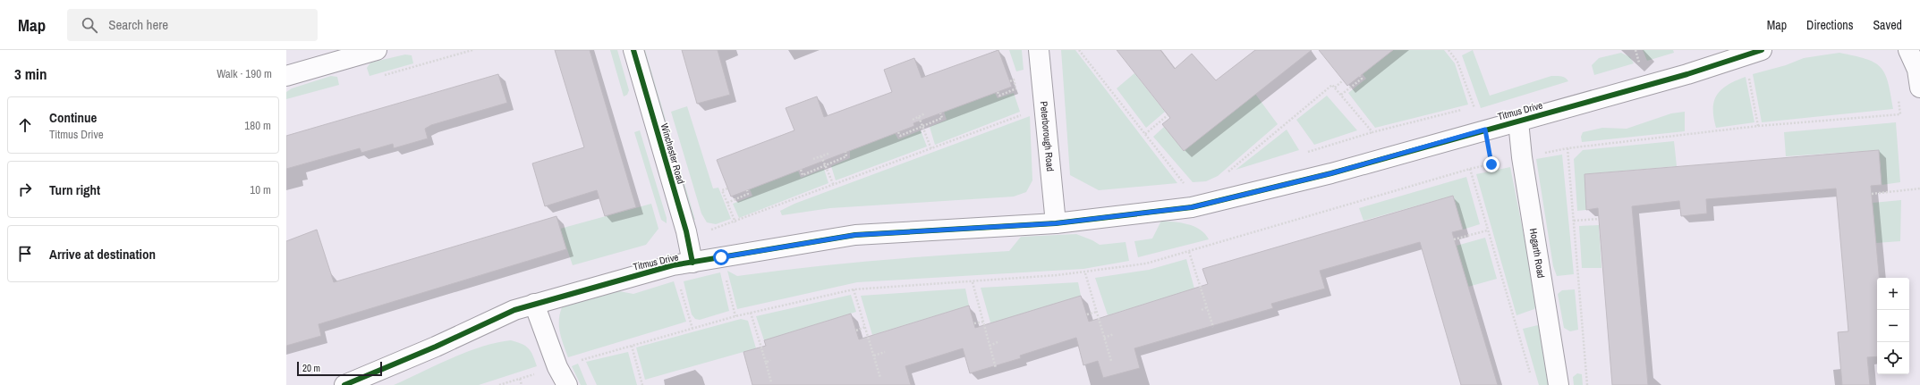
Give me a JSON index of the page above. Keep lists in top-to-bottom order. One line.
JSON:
{"streets":{"street":["Titmus Drive","Peterborough Road","Winchester Road","Hogarth Road"]},"crossings":[["Titmus Drive","Peterborough Road"],["Titmus Drive","Winchester Road"],["Titmus Drive","Hogarth Road"]],"scale_bar":"20 m","page":{"header":"Map","search":"Search here","nav":["Map","Directions","Saved"],"heading":["3 min","Walk · 190 m"],"list":[["Continue","Titmus Drive","180 m"],["Turn right","10 m"],"Arrive at destination"],"map_buttons":["+","−"],"scale":"20 m"}}
